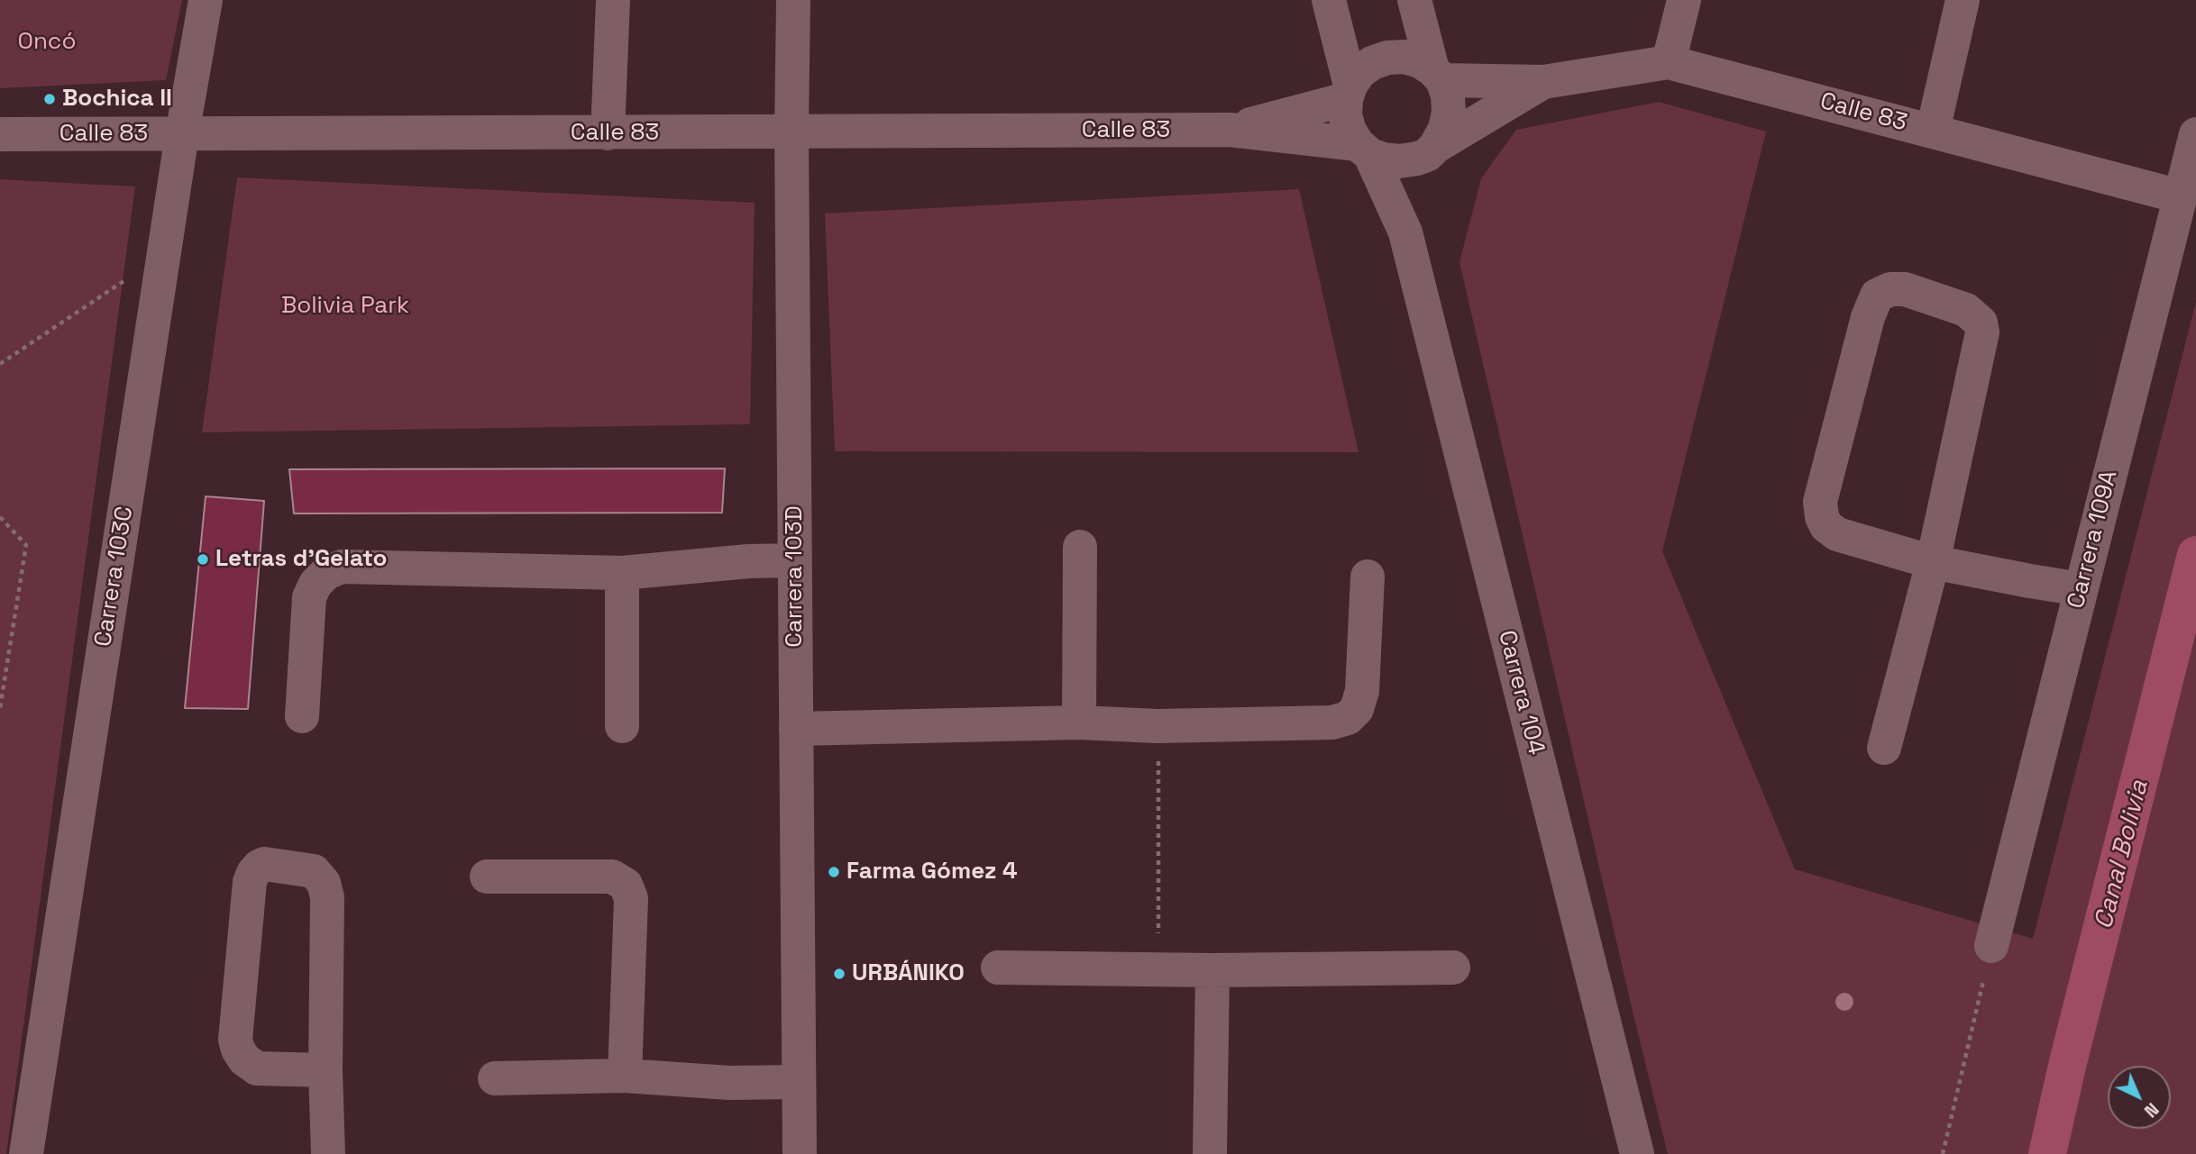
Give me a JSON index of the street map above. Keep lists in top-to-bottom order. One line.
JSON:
{"streets":{"street":["Calle 83","Carrera 109A","Carrera 103C","Carrera 103D","Carrera 104"]},"crossings":[["Calle 83","Carrera 109A"],["Calle 83","Carrera 103C"],["Calle 83","Carrera 103D"],["Calle 83","Carrera 104"]],"water":["Canal Bolivia"],"parks":["Oncó","Bolivia Park"],"places":["Bochica II","Letras d'Gelato","Farma Gómez 4","URBÁNIKO"],"north":"bottom right"}
